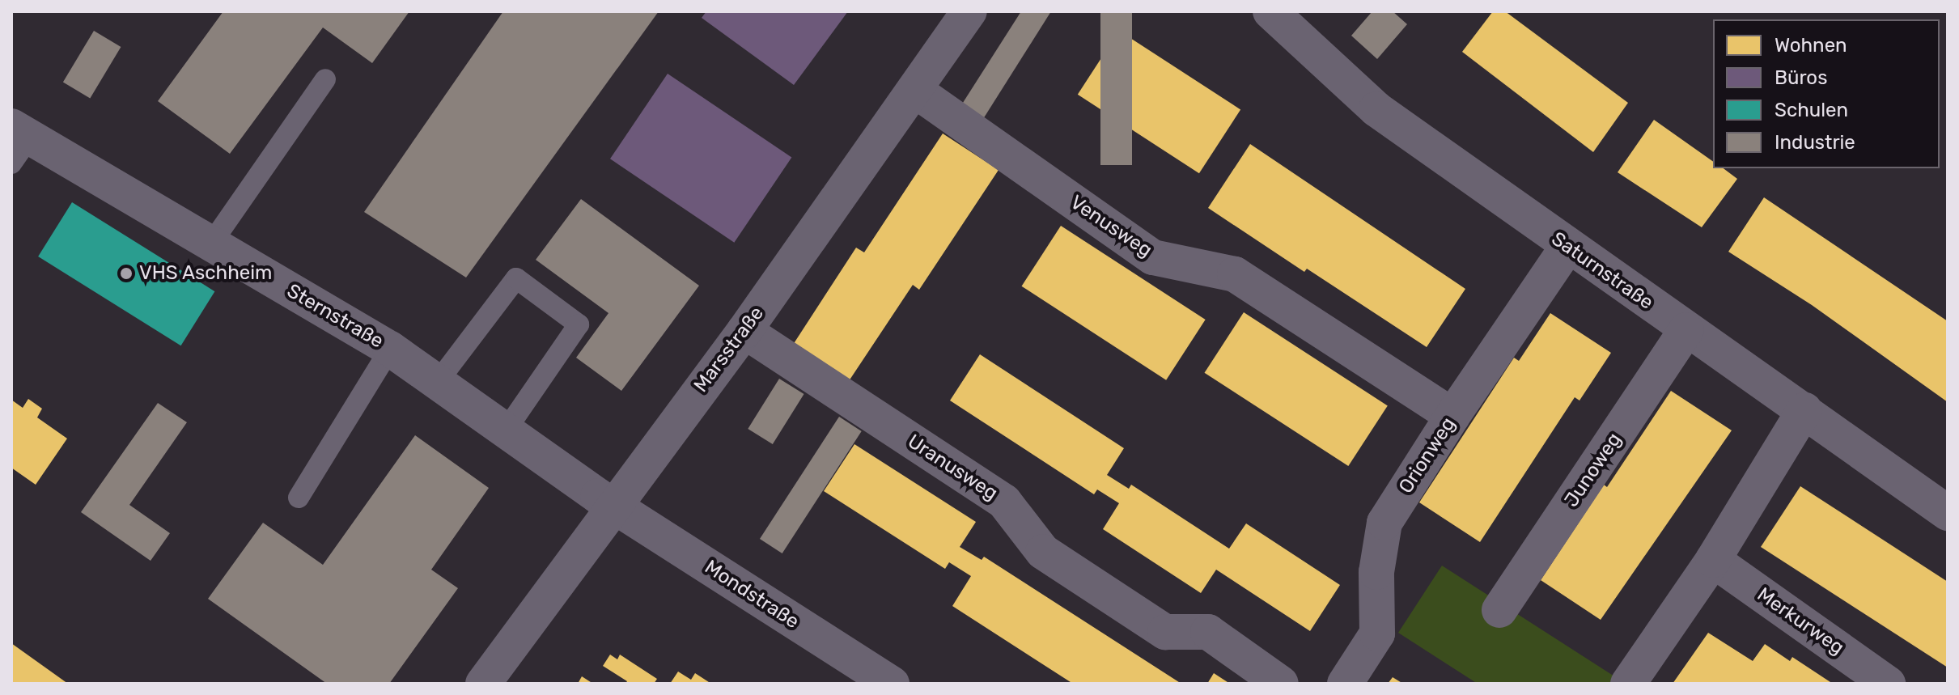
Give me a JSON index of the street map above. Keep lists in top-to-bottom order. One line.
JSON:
{"streets":{"street":["Venusweg","Saturnstraße","Sternstraße","Marsstraße","Orionweg","Uranusweg","Junoweg","Mondstraße","Merkurweg"]},"crossings":[["Venusweg","Marsstraße"],["Venusweg","Orionweg"],["Saturnstraße","Orionweg"],["Saturnstraße","Junoweg"],["Sternstraße","Marsstraße"],["Sternstraße","Mondstraße"],["Marsstraße","Uranusweg"],["Marsstraße","Mondstraße"]],"places":["VHS Aschheim"],"legend":["Wohnen","Büros","Schulen","Industrie"]}
